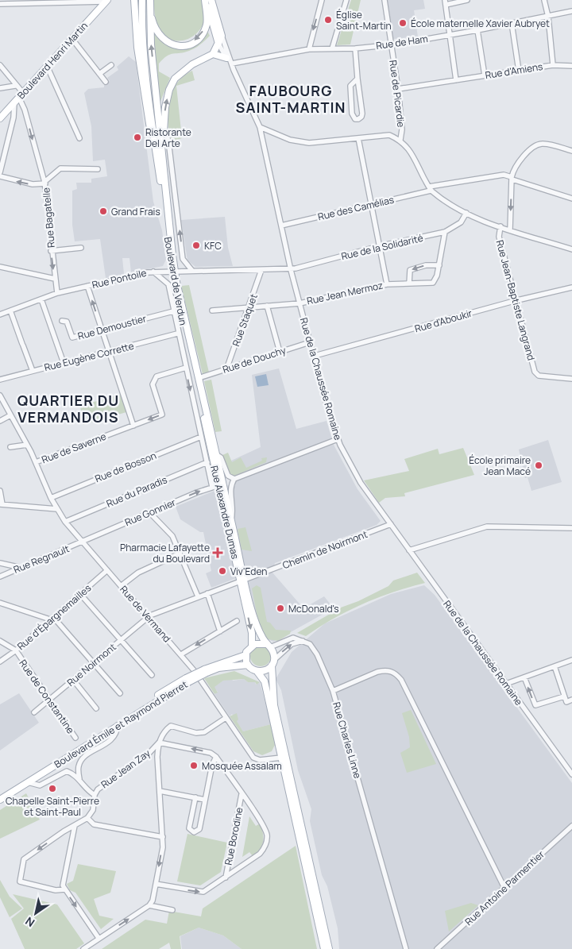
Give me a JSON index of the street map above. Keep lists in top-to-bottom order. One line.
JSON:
{"streets":{"main road":["Boulevard Henri Martin","Boulevard de Verdun","Rue de la Chaussée Romaine","Rue Alexandre Dumas","Boulevard Émile et Raymond Pierret"],"street":["Rue de Ham","Rue d'Amiens","Rue de Picardie","Rue des Camélias","Rue Bagatelle","Rue de la Solidarité","Rue Pontoile","Rue Jean Mermoz","Rue Jean-Baptiste Langrand","Rue Staquet","Rue d'Aboukir","Rue Demoustier","Rue Eugène Corrette","Rue de Douchy","Rue de Saverne","Rue de Bosson","Rue du Paradis","Rue Gonnier","Chemin de Noirmont","Rue Regnault","Rue de Vermand","Rue d'Épargnemailles","Rue Noirmont","Rue de Constantine","Rue Charles Linne","Rue Jean Zay","Rue Borodine","Rue Antoine Parmentier"]},"crossings":[["Rue de Ham","Rue de Picardie"],["Rue de Ham","Rue de la Chaussée Romaine"],["Boulevard Henri Martin","Rue Bagatelle"],["Rue d'Amiens","Rue de Picardie"],["Rue des Camélias","Rue de la Chaussée Romaine"],["Rue Bagatelle","Rue Pontoile"],["Rue de la Solidarité","Rue Pontoile"],["Rue de la Solidarité","Rue Jean Mermoz"],["Rue de la Solidarité","Rue de la Chaussée Romaine"],["Rue Pontoile","Boulevard de Verdun"],["Rue Pontoile","Rue Staquet"],["Rue Pontoile","Rue de la Chaussée Romaine"],["Rue Pontoile","Rue Alexandre Dumas"],["Boulevard de Verdun","Rue de Douchy"],["Boulevard de Verdun","Rue Alexandre Dumas"],["Rue Jean Mermoz","Rue Staquet"],["Rue Jean Mermoz","Rue de la Chaussée Romaine"],["Rue Jean-Baptiste Langrand","Rue d'Aboukir"],["Rue Staquet","Rue de Douchy"],["Rue d'Aboukir","Rue de la Chaussée Romaine"],["Rue Demoustier","Rue Alexandre Dumas"],["Rue Eugène Corrette","Rue Alexandre Dumas"],["Rue de Douchy","Rue de la Chaussée Romaine"],["Rue de Douchy","Rue Alexandre Dumas"],["Rue de la Chaussée Romaine","Chemin de Noirmont"],["Rue de Saverne","Rue Alexandre Dumas"],["Rue de Saverne","Rue de Vermand"],["Rue de Bosson","Rue Alexandre Dumas"],["Rue de Bosson","Rue de Vermand"],["Rue du Paradis","Rue Alexandre Dumas"],["Rue du Paradis","Rue de Vermand"],["Rue Gonnier","Rue Alexandre Dumas"],["Rue Gonnier","Rue Regnault"],["Rue Gonnier","Rue de Vermand"],["Rue Alexandre Dumas","Chemin de Noirmont"],["Rue Alexandre Dumas","Boulevard Émile et Raymond Pierret"],["Chemin de Noirmont","Rue de Vermand"],["Chemin de Noirmont","Rue Noirmont"],["Rue Regnault","Rue de Vermand"],["Rue de Vermand","Rue d'Épargnemailles"],["Rue de Vermand","Rue Noirmont"],["Rue de Vermand","Rue Jean Zay"],["Rue d'Épargnemailles","Rue de Constantine"],["Rue Noirmont","Rue de Constantine"],["Rue Charles Linne","Rue Antoine Parmentier"]],"one_way":["Rue Bagatelle","Rue Gonnier"],"districts":["FAUBOURG SAINT-MARTIN","QUARTIER DU VERMANDOIS"],"places":{"other":["Église Saint-Martin","École maternelle Xavier Aubryet","Ristorante Del Arte","Grand Frais","KFC","École primaire Jean Macé","Viv'Eden","McDonald's","Mosquée Assalam","Chapelle Saint-Pierre et Saint-Paul"],"health":["Pharmacie Lafayette du Boulevard"]},"north":"bottom left"}
